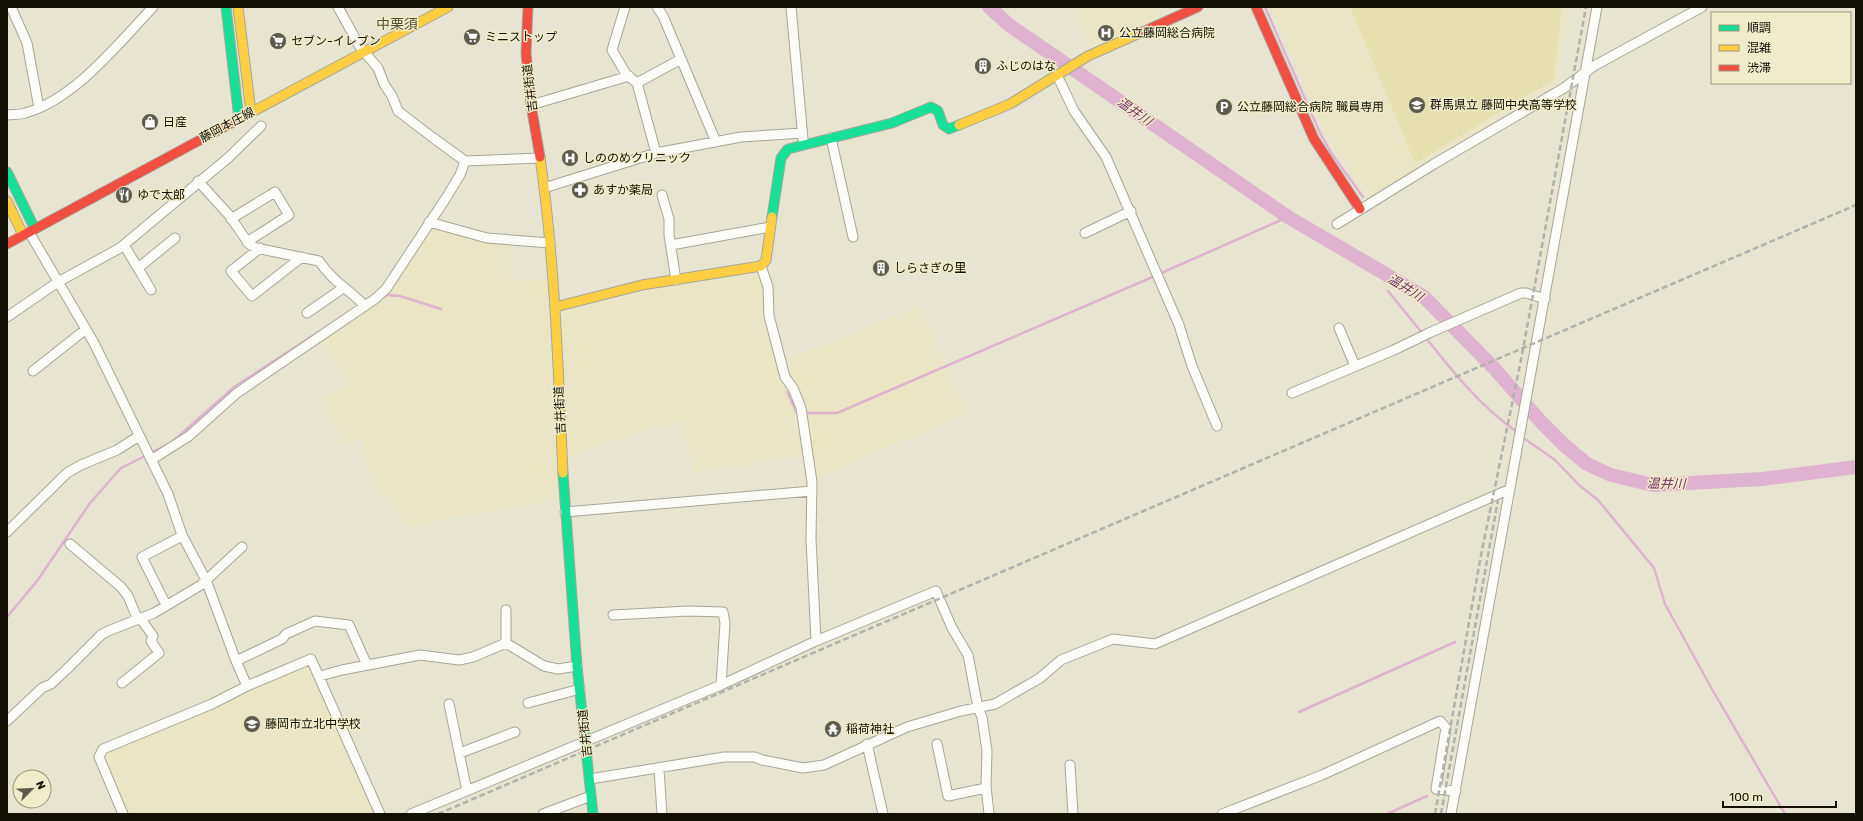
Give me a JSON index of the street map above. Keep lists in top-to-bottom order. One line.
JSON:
{"streets":{"street":["吉井街道","藤岡本庄線"]},"districts":["中栗須"],"water":["温井川"],"places":{"hospital":["公立藤岡総合病院","しののめクリニック"],"supermarket":["ミニストップ","セブン-イレブン"],"building":["ふじのはな","しらさぎの里"],"school or university":["群馬県立 藤岡中央高等学校","藤岡市立北中学校"],"parking":["公立藤岡総合病院 職員専用"],"shop":["日産"],"pharmacy":["あすか薬局"],"restaurant":["ゆで太郎"],"temple":["稲荷神社"]},"legend":["順調","混雑","渋滞"],"scale_bar":"100 m","north":"top right"}
